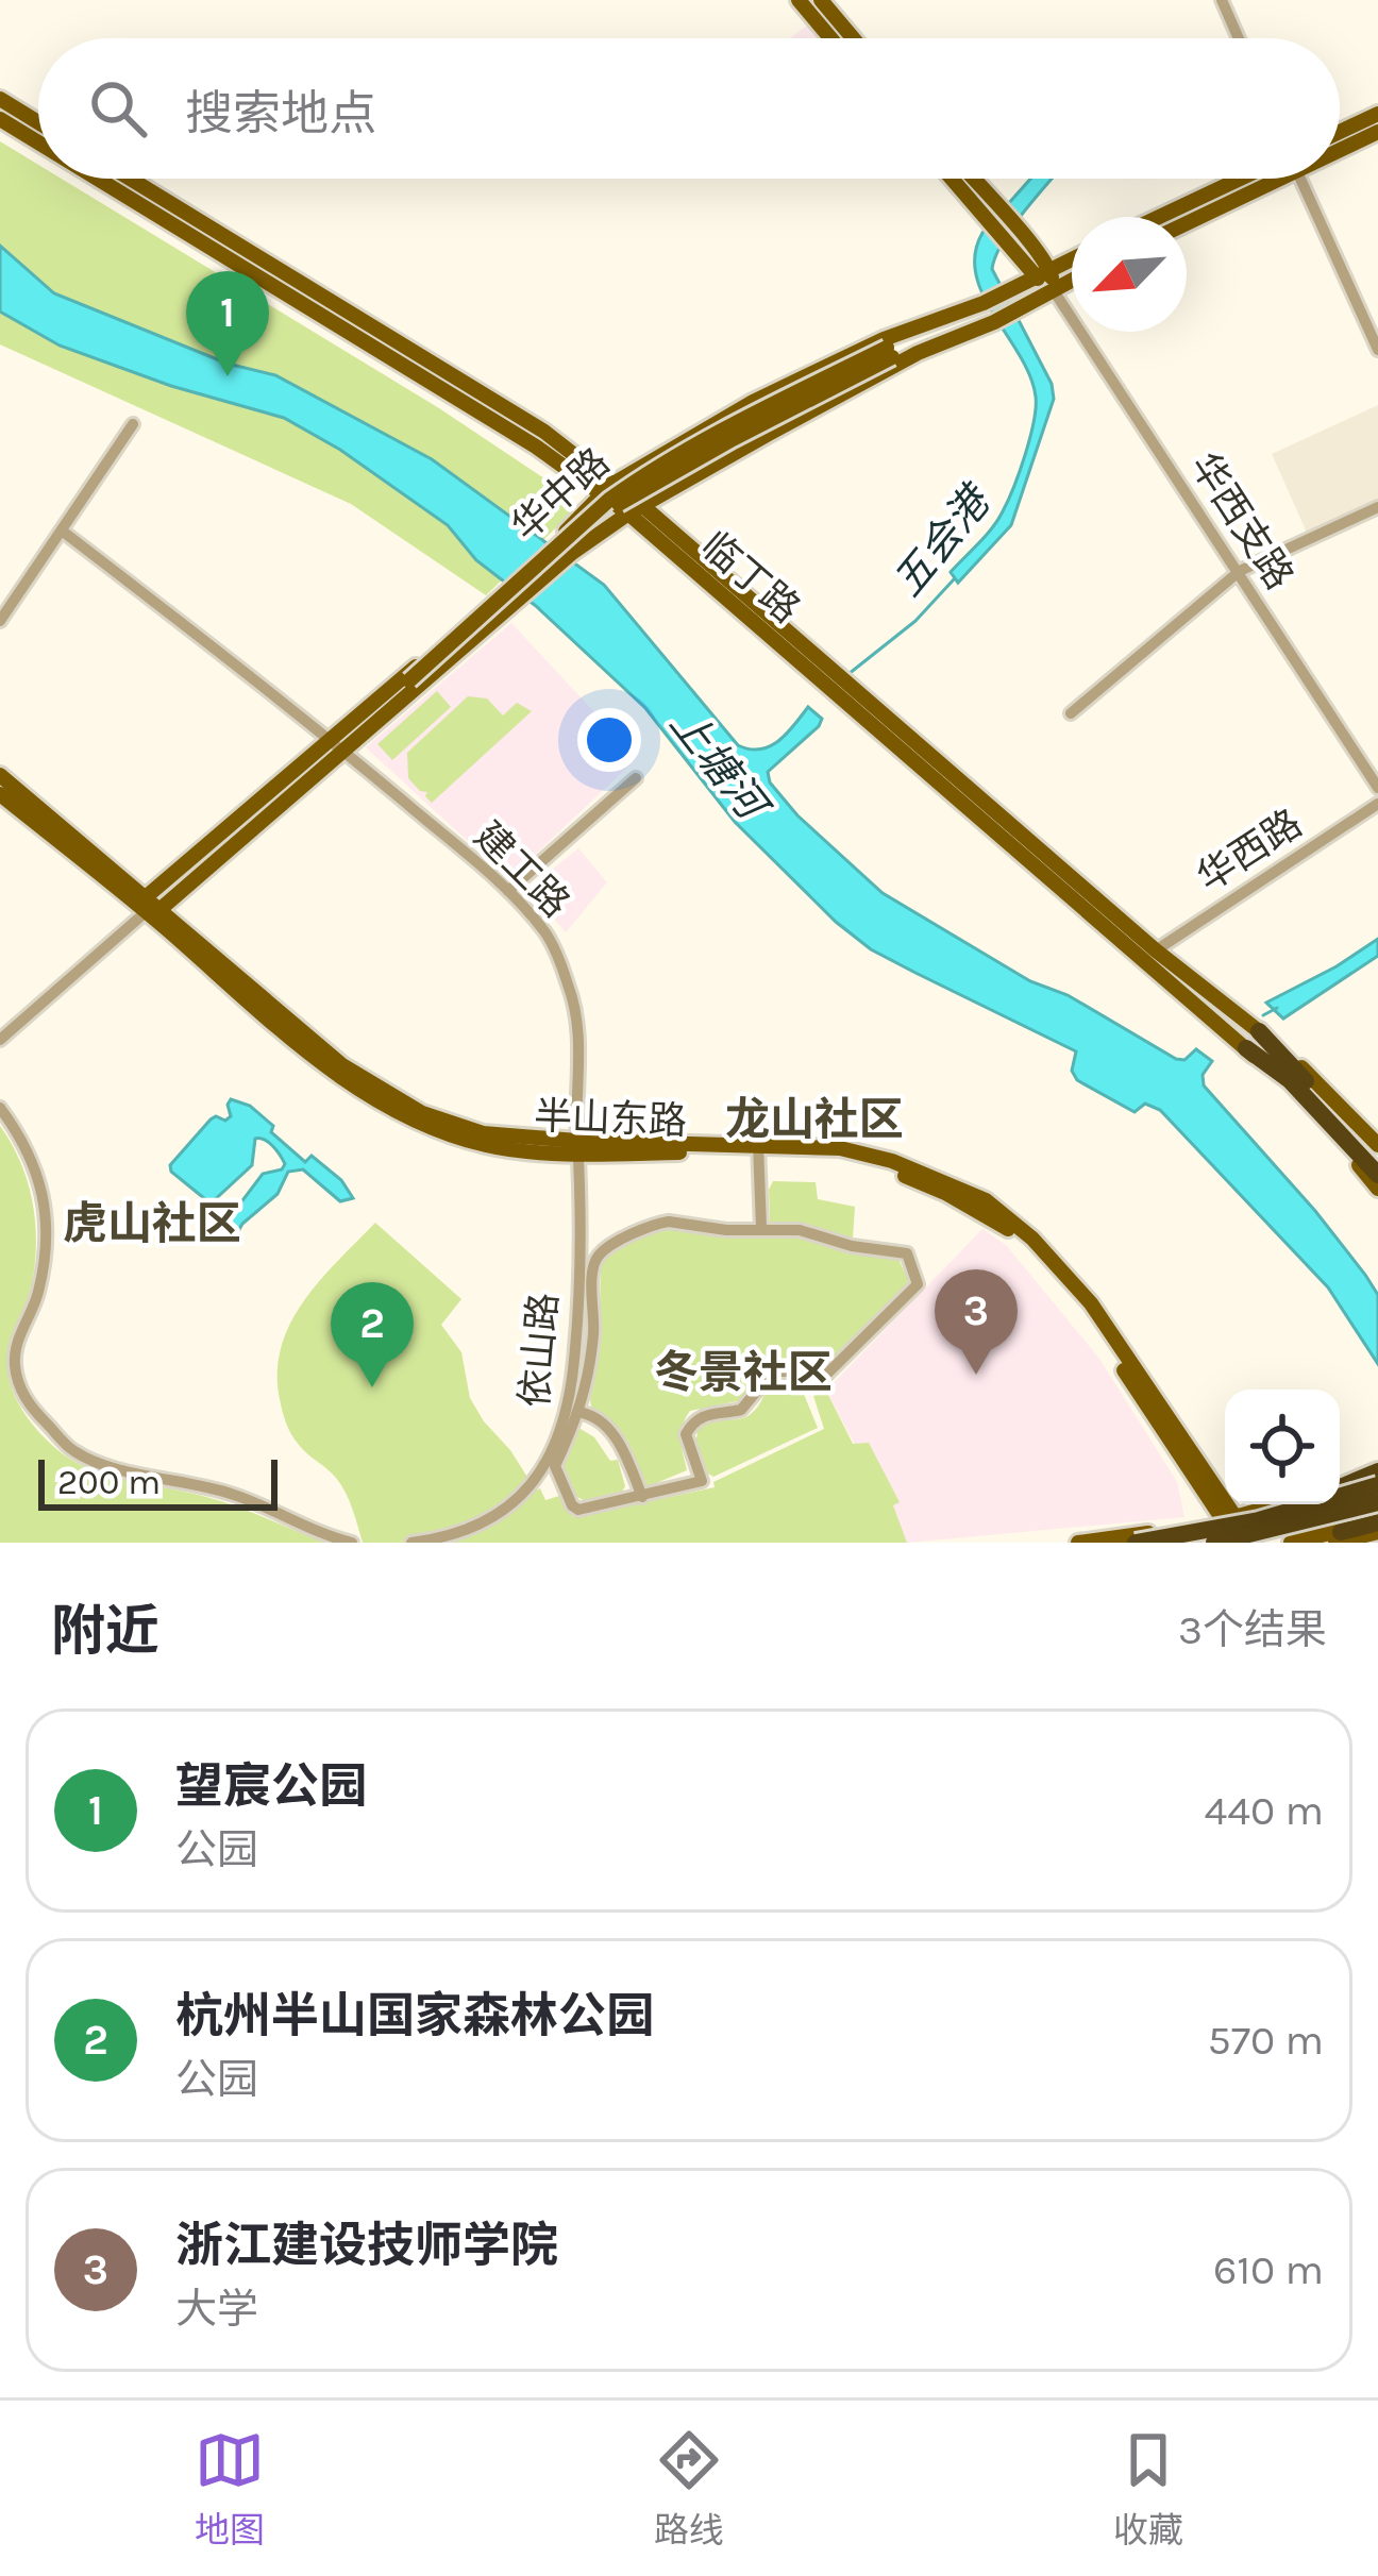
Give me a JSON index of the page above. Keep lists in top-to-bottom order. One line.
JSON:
{"streets":{"main road":["华中路","临丁路","半山东路"],"street":["华西支路","华西路","建工路","依山路"]},"crossings":[["华中路","华西支路"],["华中路","临丁路"],["华中路","建工路"],["华中路","半山东路"],["临丁路","华西路"],["建工路","半山东路"],["建工路","依山路"],["半山东路","依山路"]],"districts":["龙山社区","虎山社区","冬景社区"],"water":["五会港","上塘河"],"scale_bar":"200 m","north":"bottom left","page":{"search":"搜索地点","pins":["1","3","2"],"scale":"200 m","heading":["附近","3个结果"],"list":[{"mark":"1","name":"望宸公园","note":"公园","value":"440 m"},{"mark":"2","name":"杭州半山国家森林公园","note":"公园","value":"570 m"},{"mark":"3","name":"浙江建设技师学院","note":"大学","value":"610 m"}],"nav":["地图","路线","收藏"]}}
